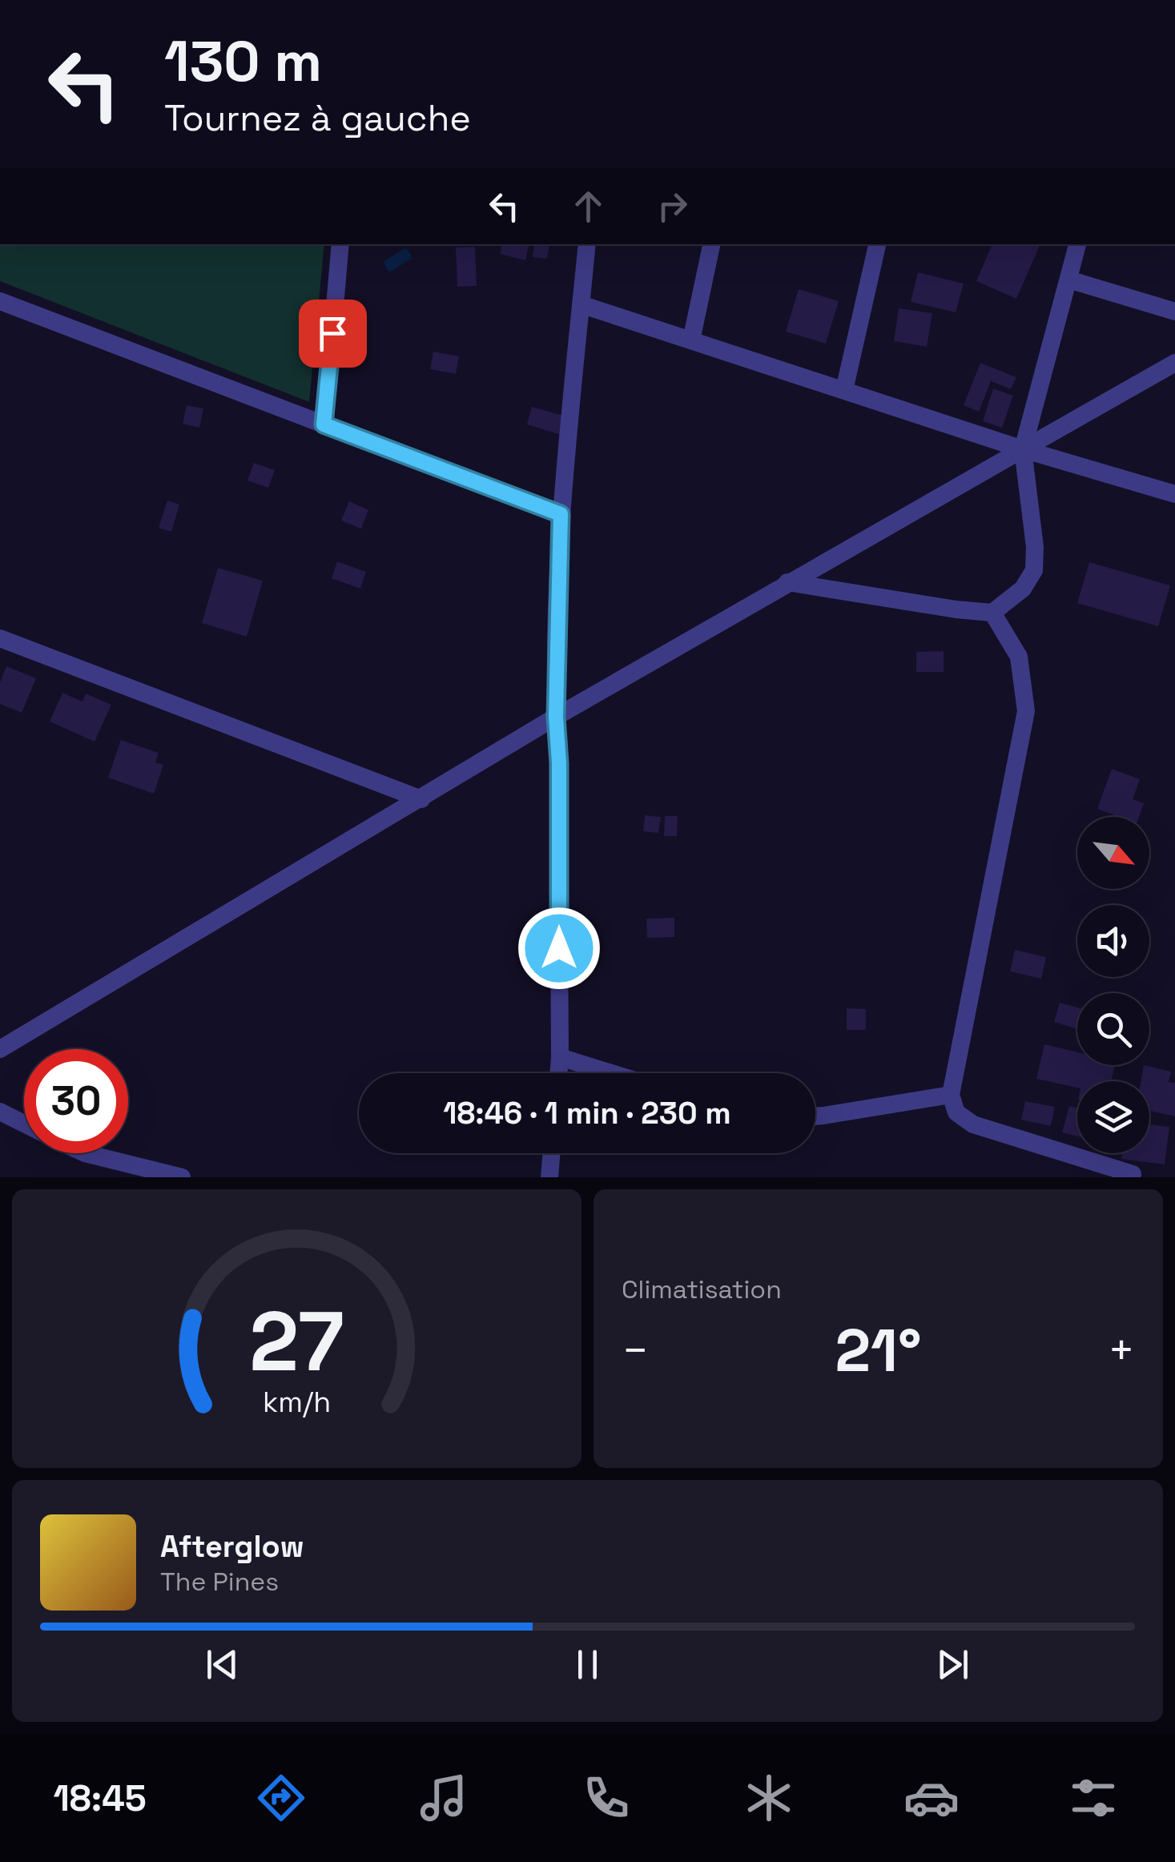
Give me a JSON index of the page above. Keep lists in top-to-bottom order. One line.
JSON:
{"north":"bottom right","page":{"turn":["130 m","Tournez à gauche"],"limit":"30","trip":"18:46 · 1 min · 230 m","tile":"Climatisation","heat":["−","21°","+"],"song":["Afterglow","The Pines"],"tabs":"18:45","gauge":["27","km/h"]}}
